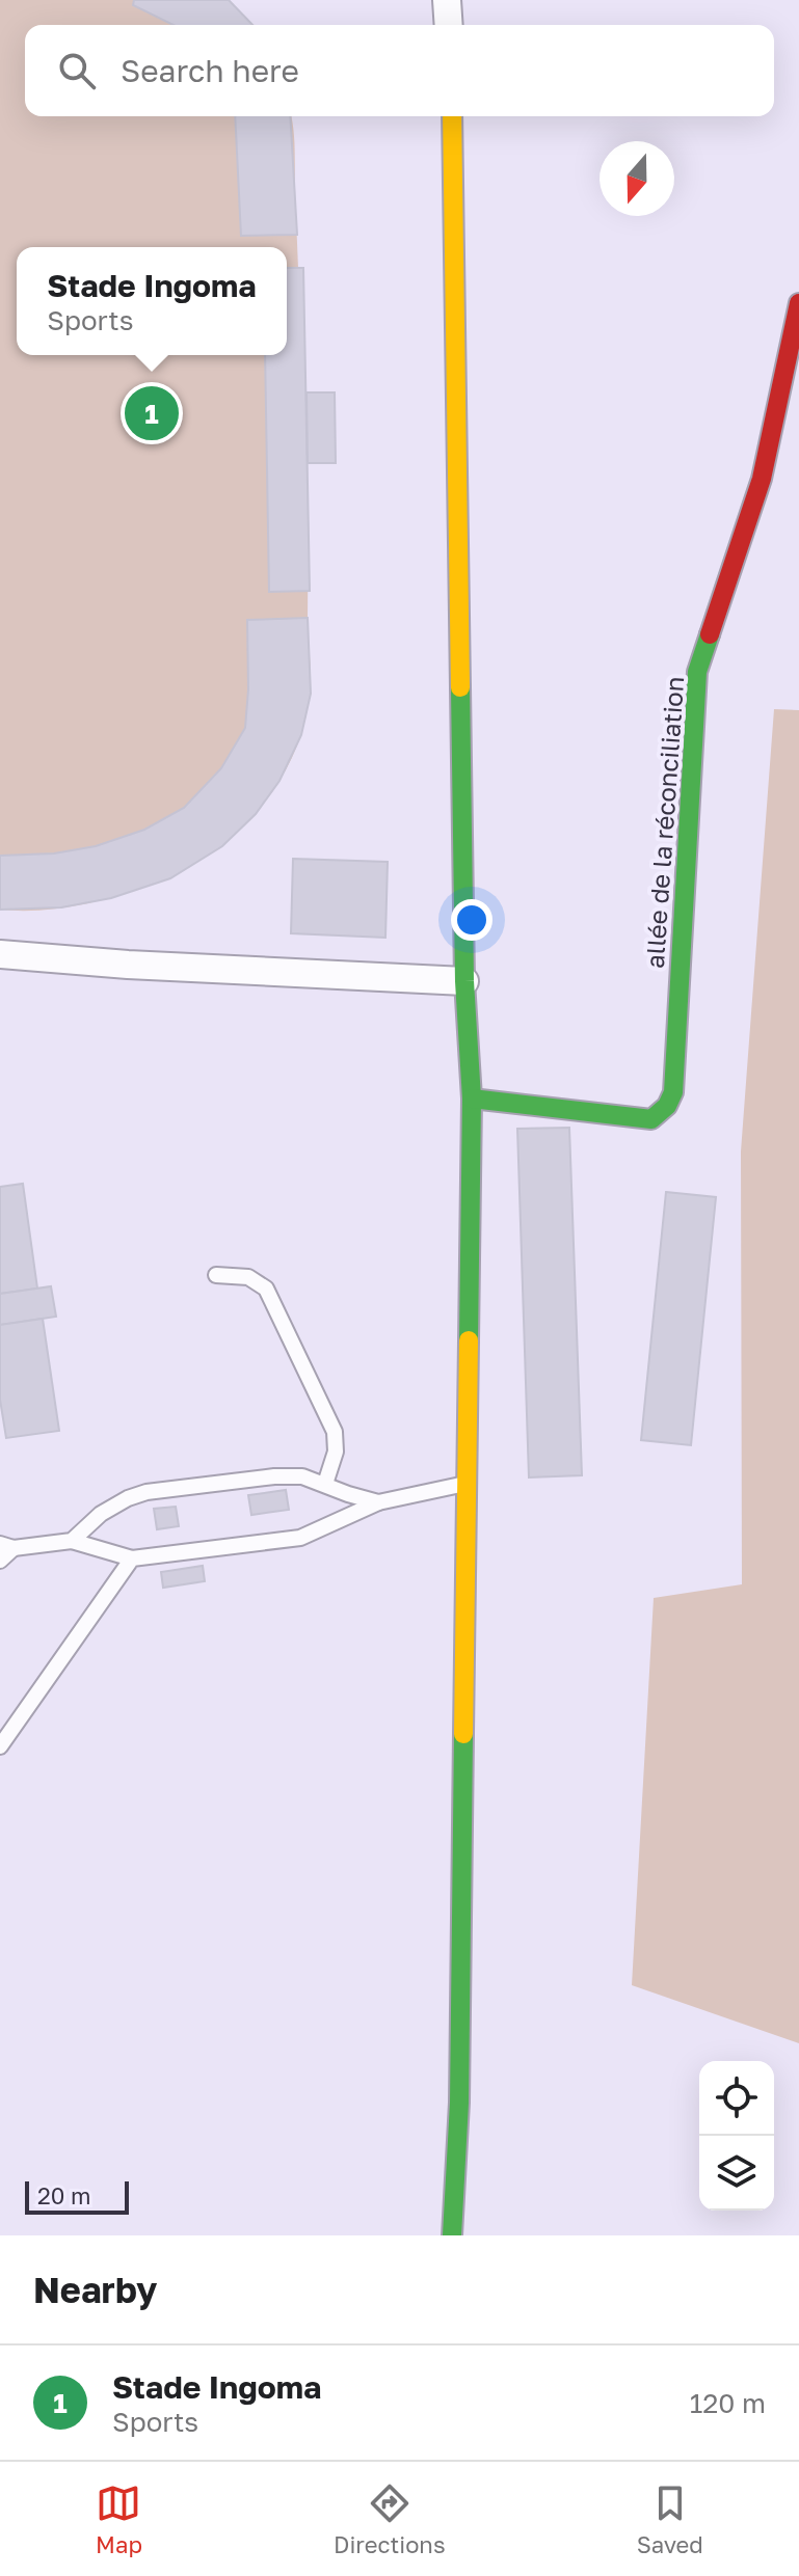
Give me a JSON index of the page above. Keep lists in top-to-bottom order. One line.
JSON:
{"streets":{"street":["allée de la réconciliation"]},"scale_bar":"20 m","north":"bottom","page":{"search":"Search here","popup":["Stade Ingoma","Sports"],"pins":"1","scale":"20 m","heading":"Nearby","list":[{"mark":"1","name":"Stade Ingoma","note":"Sports","value":"120 m"}],"nav":["Map","Directions","Saved"]}}
